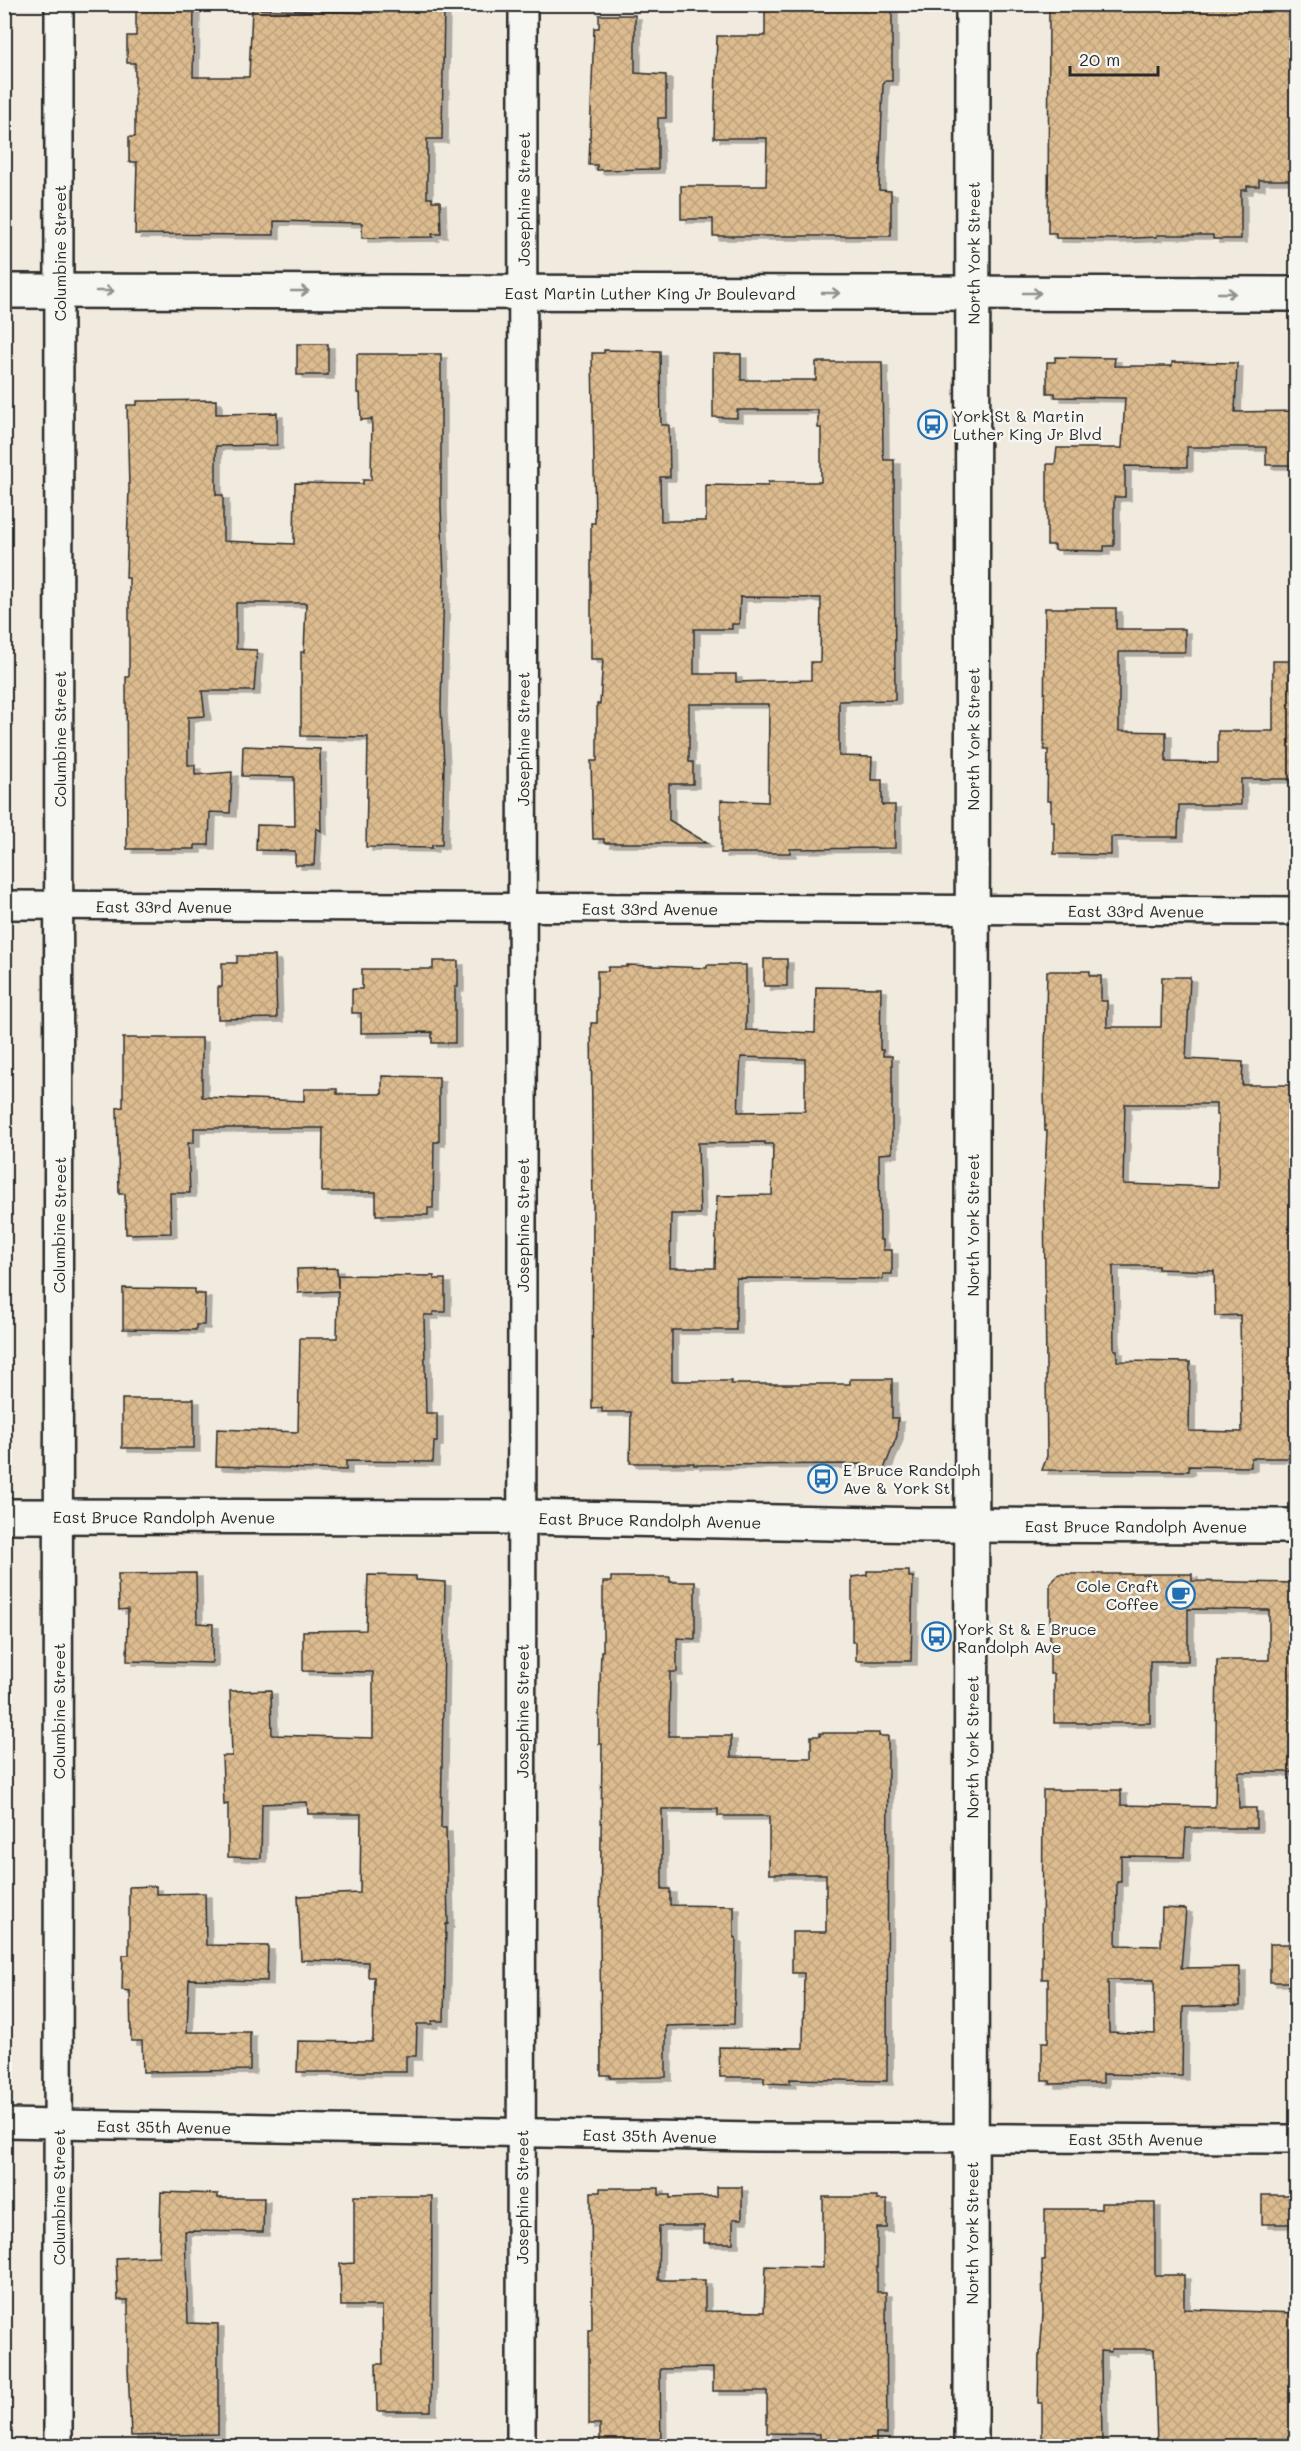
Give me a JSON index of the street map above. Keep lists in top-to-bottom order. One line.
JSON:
{"streets":{"main road":["North York Street","East Martin Luther King Jr Boulevard","East Bruce Randolph Avenue"],"street":["Josephine Street","Columbine Street","East 33rd Avenue","East 35th Avenue"]},"crossings":[["Josephine Street","East Martin Luther King Jr Boulevard"],["Josephine Street","East 33rd Avenue"],["Josephine Street","East Bruce Randolph Avenue"],["Josephine Street","East 35th Avenue"],["Columbine Street","East Martin Luther King Jr Boulevard"],["Columbine Street","East 33rd Avenue"],["Columbine Street","East Bruce Randolph Avenue"],["Columbine Street","East 35th Avenue"],["North York Street","East Martin Luther King Jr Boulevard"],["North York Street","East 33rd Avenue"],["North York Street","East Bruce Randolph Avenue"],["North York Street","East 35th Avenue"]],"one_way":["East Martin Luther King Jr Boulevard"],"places":{"bus stop":["York St & Martin Luther King Jr Blvd","E Bruce Randolph Ave & York St","York St & E Bruce Randolph Ave"],"cafe":["Cole Craft Coffee"]},"scale_bar":"20 m"}
